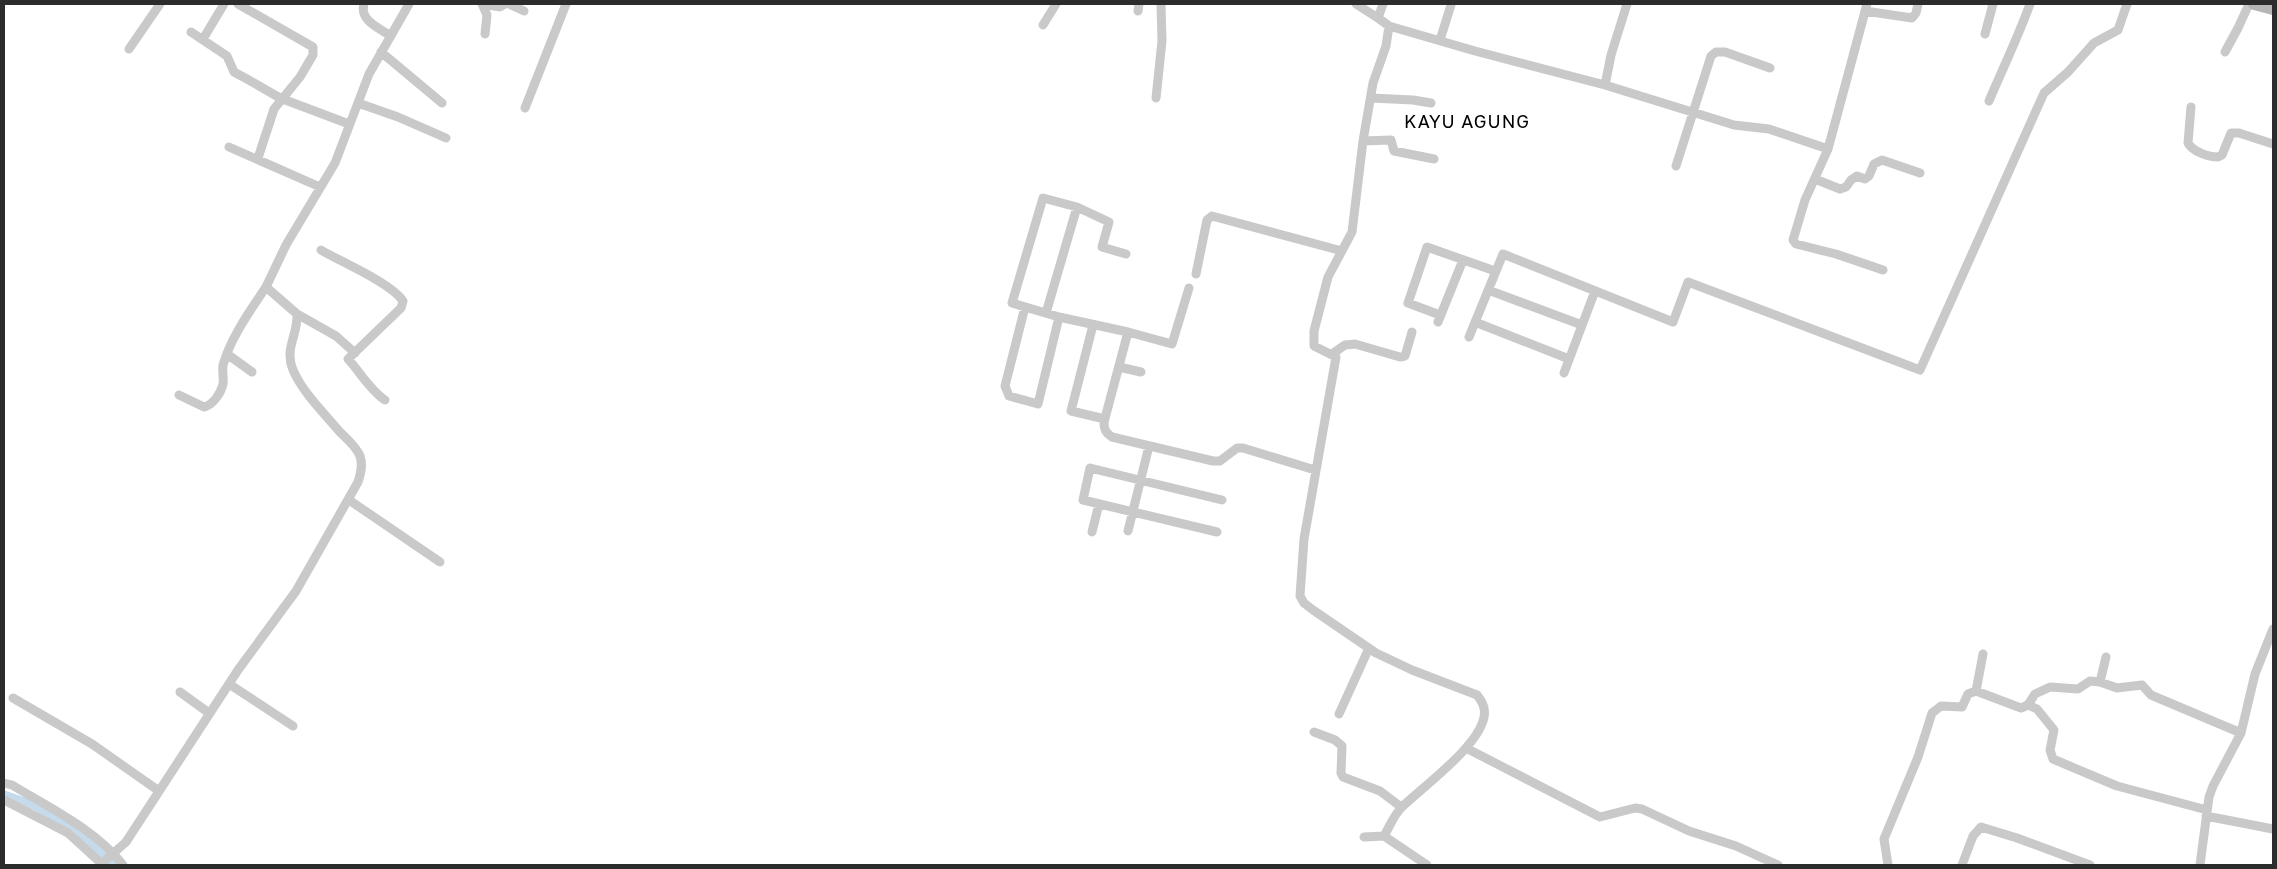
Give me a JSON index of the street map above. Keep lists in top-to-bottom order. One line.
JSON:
{"districts":["KAYU AGUNG"]}
